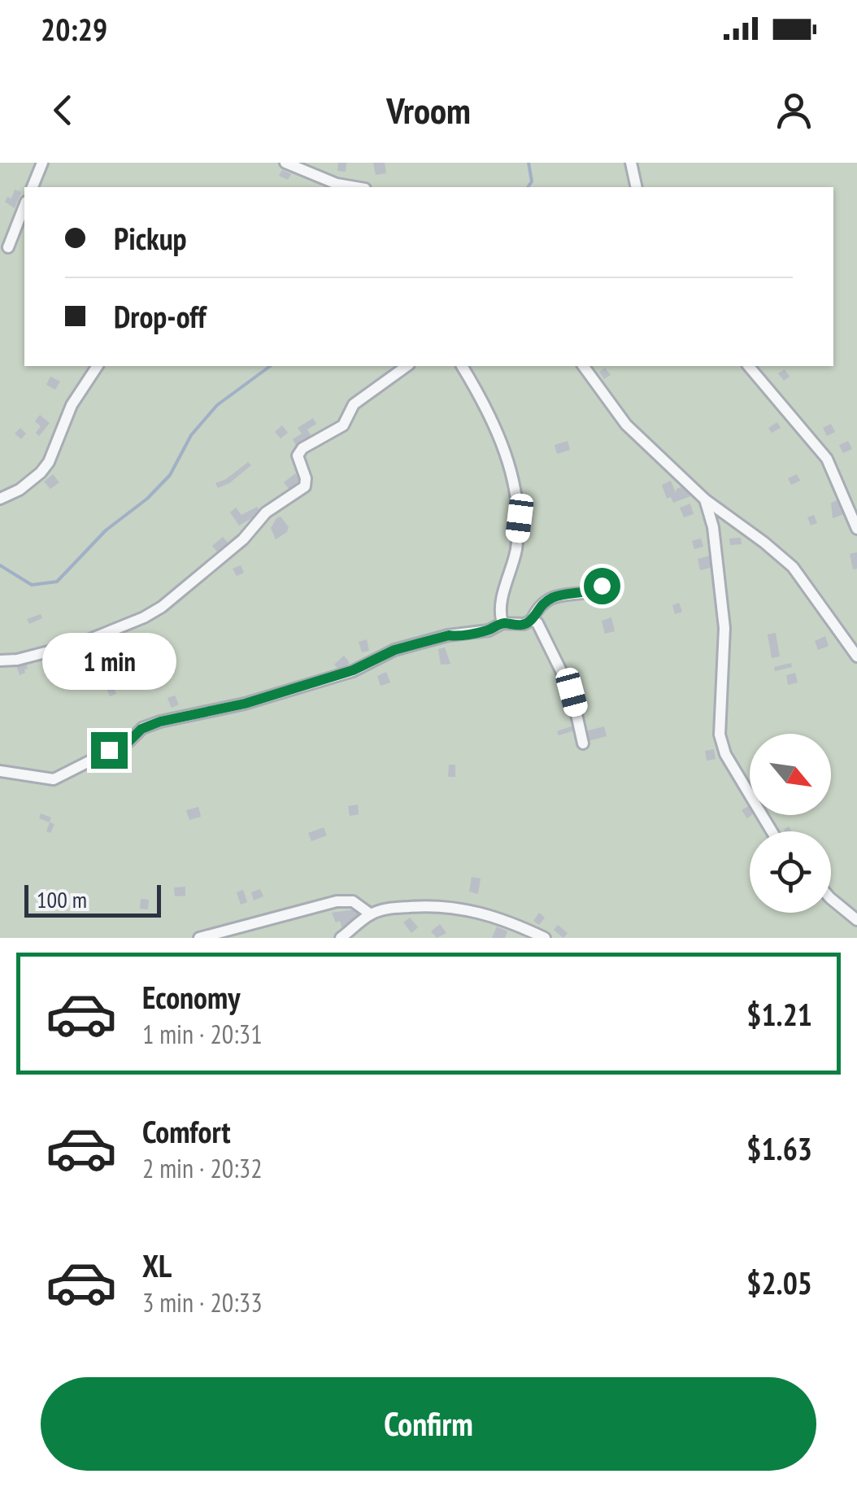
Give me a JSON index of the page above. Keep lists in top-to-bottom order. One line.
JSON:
{"scale_bar":"100 m","north":"bottom right","page":{"status":"20:29","header":"Vroom","banner":["Pickup","Drop-off"],"bubble":"1 min","scale":"100 m","list":[{"name":"Economy","note":"1 min · 20:31","value":"$1.21"},{"name":"Comfort","note":"2 min · 20:32","value":"$1.63"},{"name":"XL","note":"3 min · 20:33","value":"$2.05"}],"buttons":"Confirm"}}
